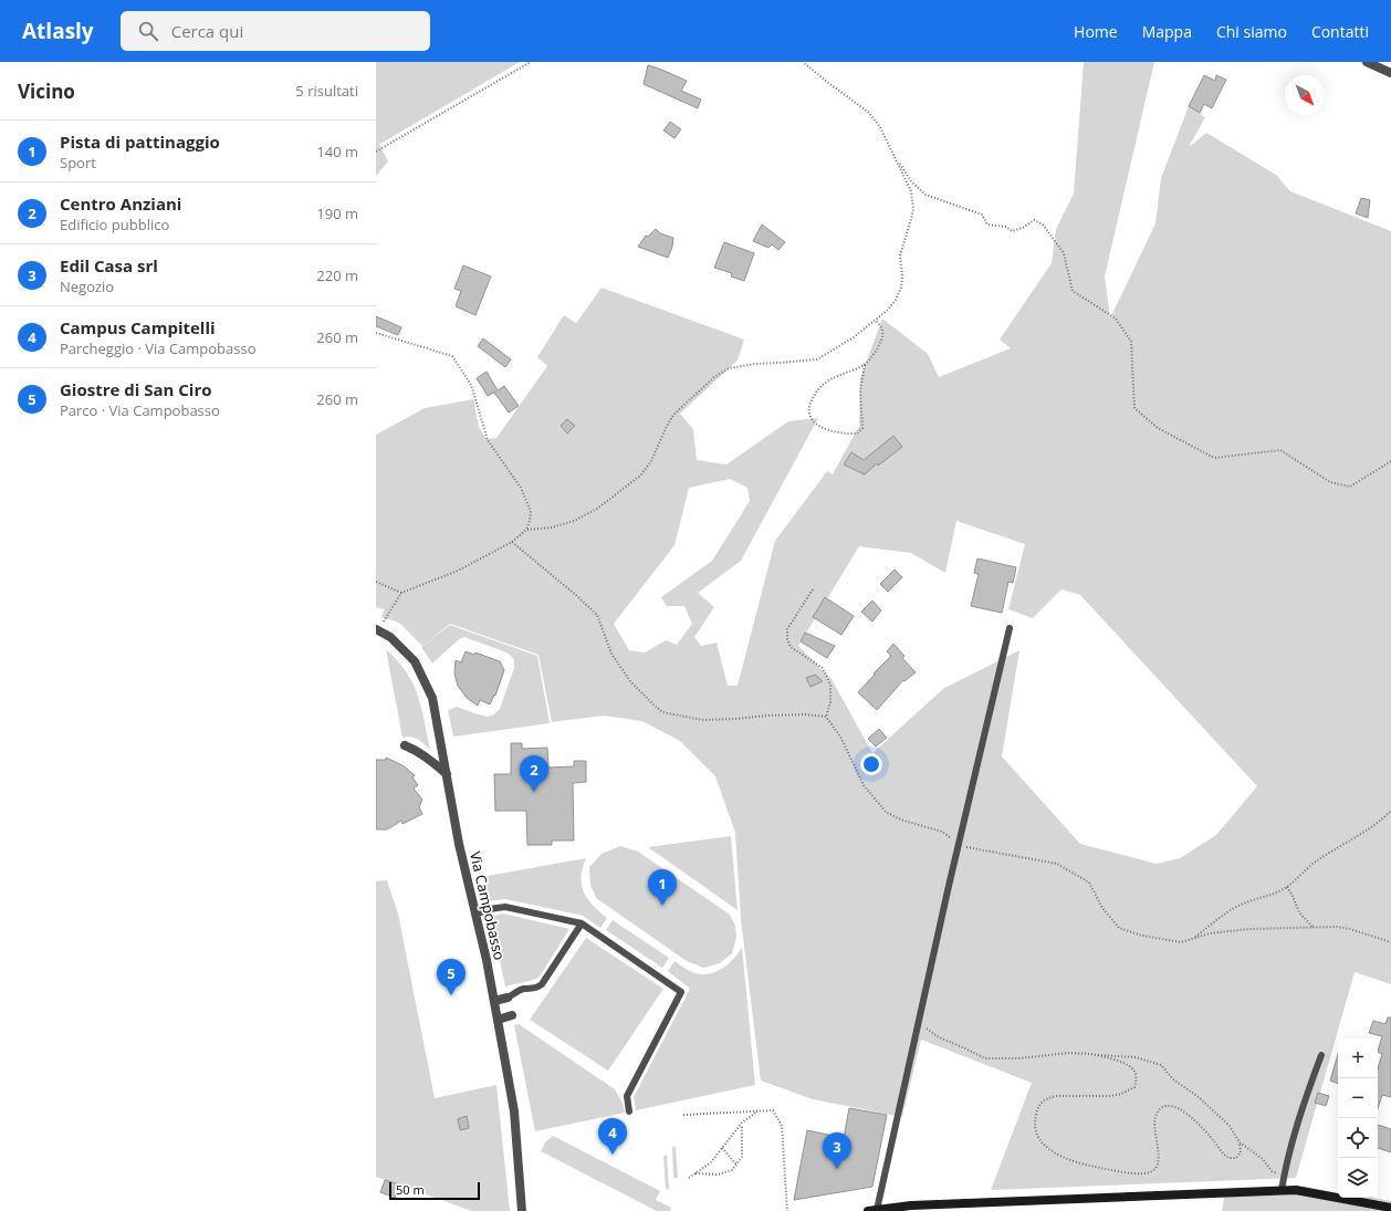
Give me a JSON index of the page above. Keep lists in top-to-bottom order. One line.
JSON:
{"streets":{"street":["Via Campobasso"]},"scale_bar":"50 m","north":"bottom right","page":{"header":"Atlasly","search":"Cerca qui","nav":["Home","Mappa","Chi siamo","Contatti"],"heading":["Vicino","5 risultati"],"list":[{"mark":"1","name":"Pista di pattinaggio","note":"Sport","value":"140 m"},{"mark":"2","name":"Centro Anziani","note":"Edificio pubblico","value":"190 m"},{"mark":"3","name":"Edil Casa srl","note":"Negozio","value":"220 m"},{"mark":"4","name":"Campus Campitelli","note":"Parcheggio · Via Campobasso","value":"260 m"},{"mark":"5","name":"Giostre di San Ciro","note":"Parco · Via Campobasso","value":"260 m"}],"pins":["2","1","5","4","3"],"map_buttons":["+","−"],"scale":"50 m"}}
